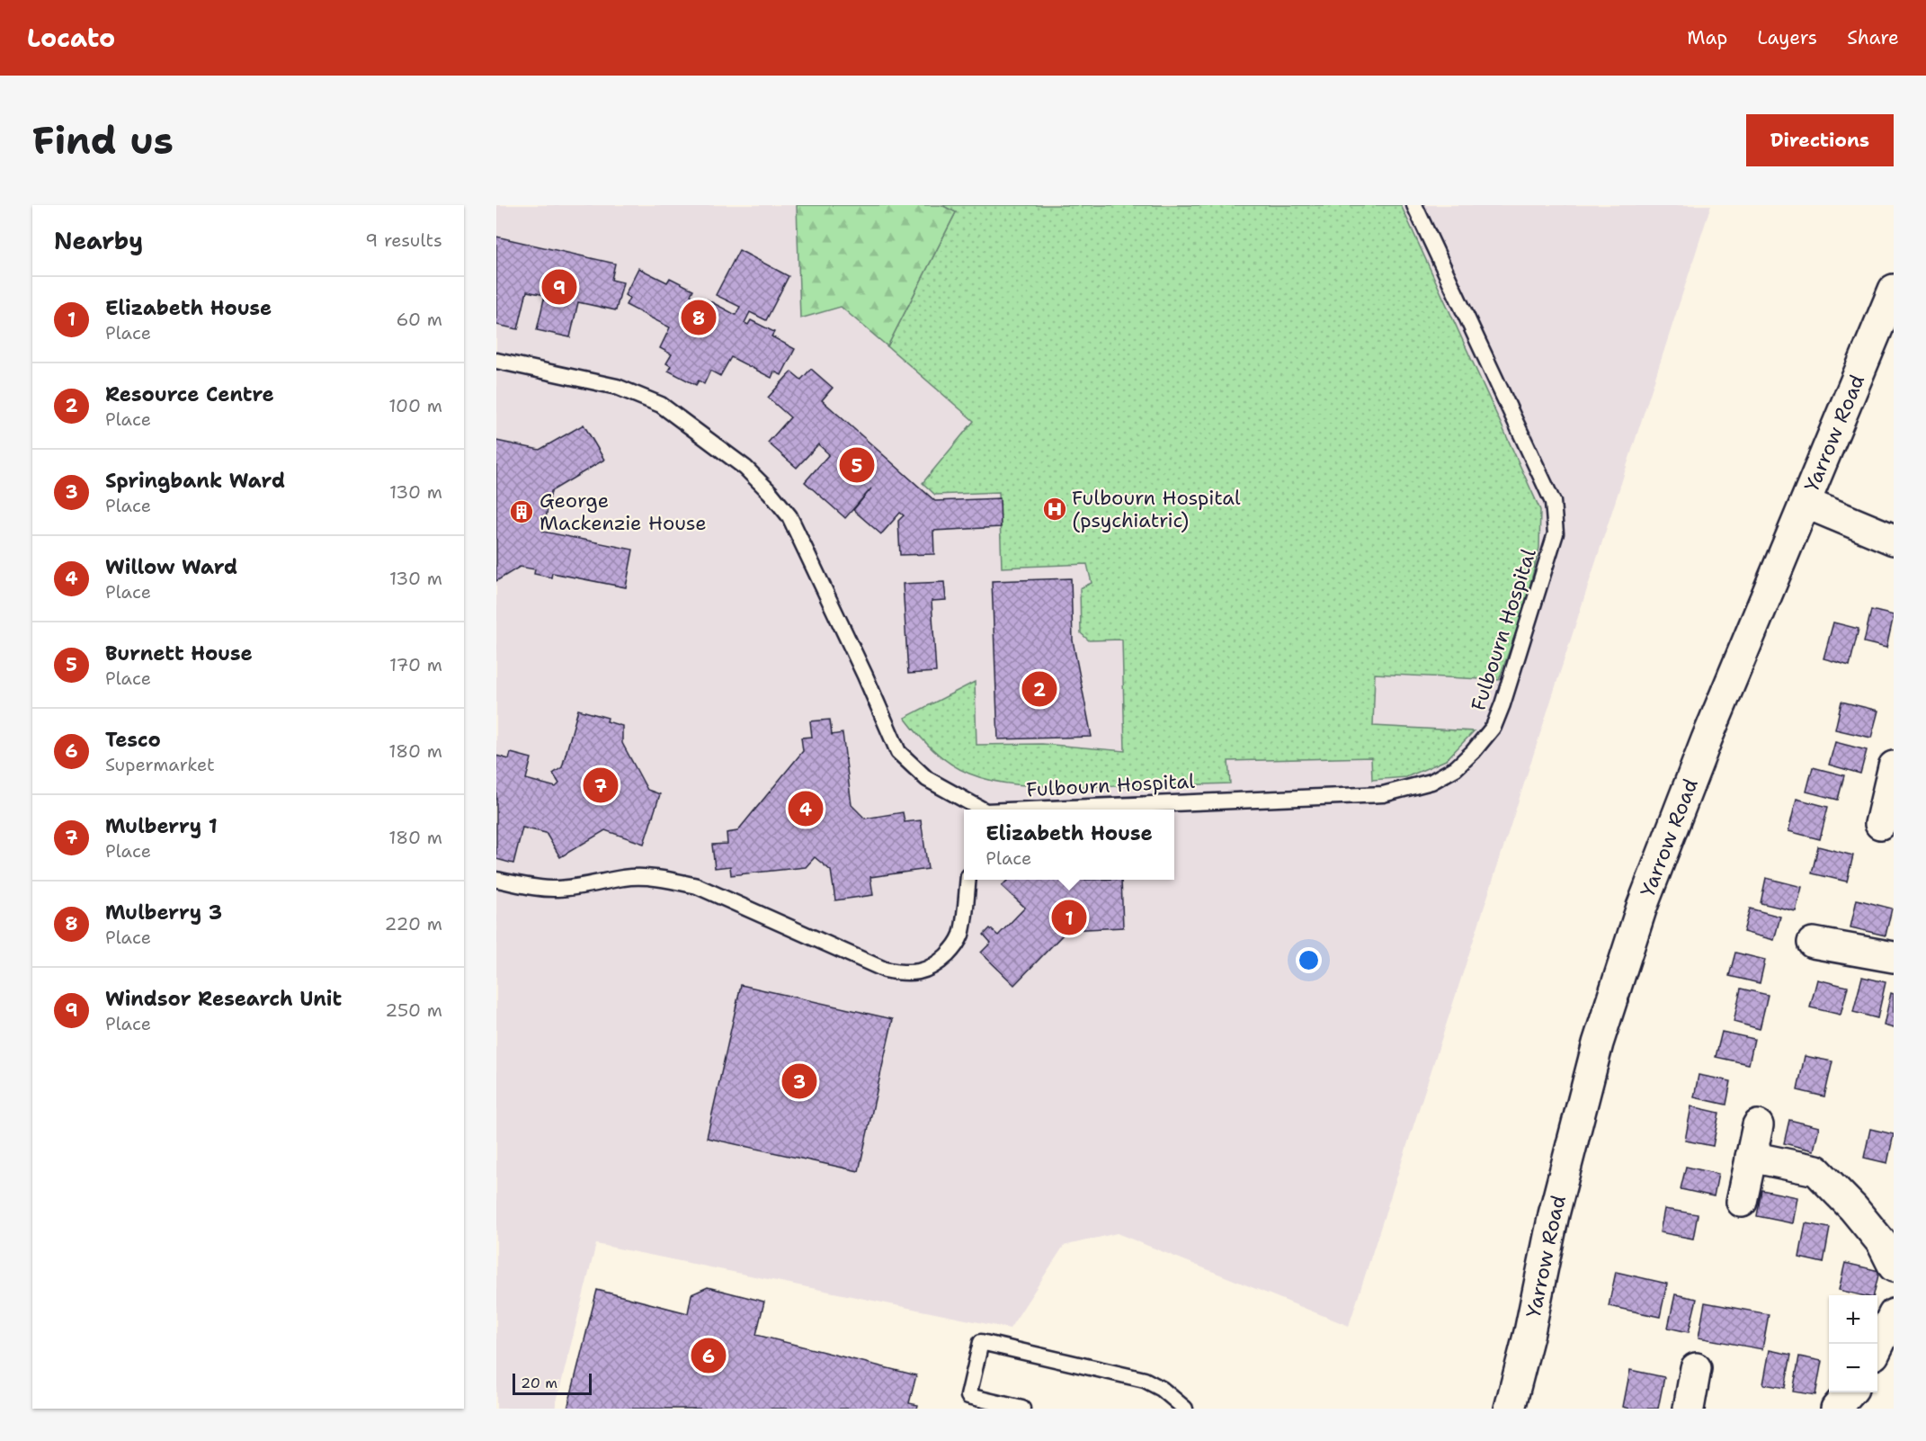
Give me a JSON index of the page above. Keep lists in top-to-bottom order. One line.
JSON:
{"streets":{"street":["Yarrow Road"],"lane":["Fulbourn Hospital"]},"places":{"hospital":["Fulbourn Hospital (psychiatric)"],"building":["George Mackenzie House"]},"scale_bar":"20 m","page":{"header":"Locato","nav":["Map","Layers","Share"],"buttons":"Directions","title":"Find us","heading":["Nearby","9 results"],"pins":["9","8","5","2","7","4","1","3","6"],"list":[{"mark":"1","name":"Elizabeth House","note":"Place","value":"60 m"},{"mark":"2","name":"Resource Centre","note":"Place","value":"100 m"},{"mark":"3","name":"Springbank Ward","note":"Place","value":"130 m"},{"mark":"4","name":"Willow Ward","note":"Place","value":"130 m"},{"mark":"5","name":"Burnett House","note":"Place","value":"170 m"},{"mark":"6","name":"Tesco","note":"Supermarket","value":"180 m"},{"mark":"7","name":"Mulberry 1","note":"Place","value":"180 m"},{"mark":"8","name":"Mulberry 3","note":"Place","value":"220 m"},{"mark":"9","name":"Windsor Research Unit","note":"Place","value":"250 m"}],"popup":["Elizabeth House","Place"],"map_buttons":["+","−"],"scale":"20 m"}}
